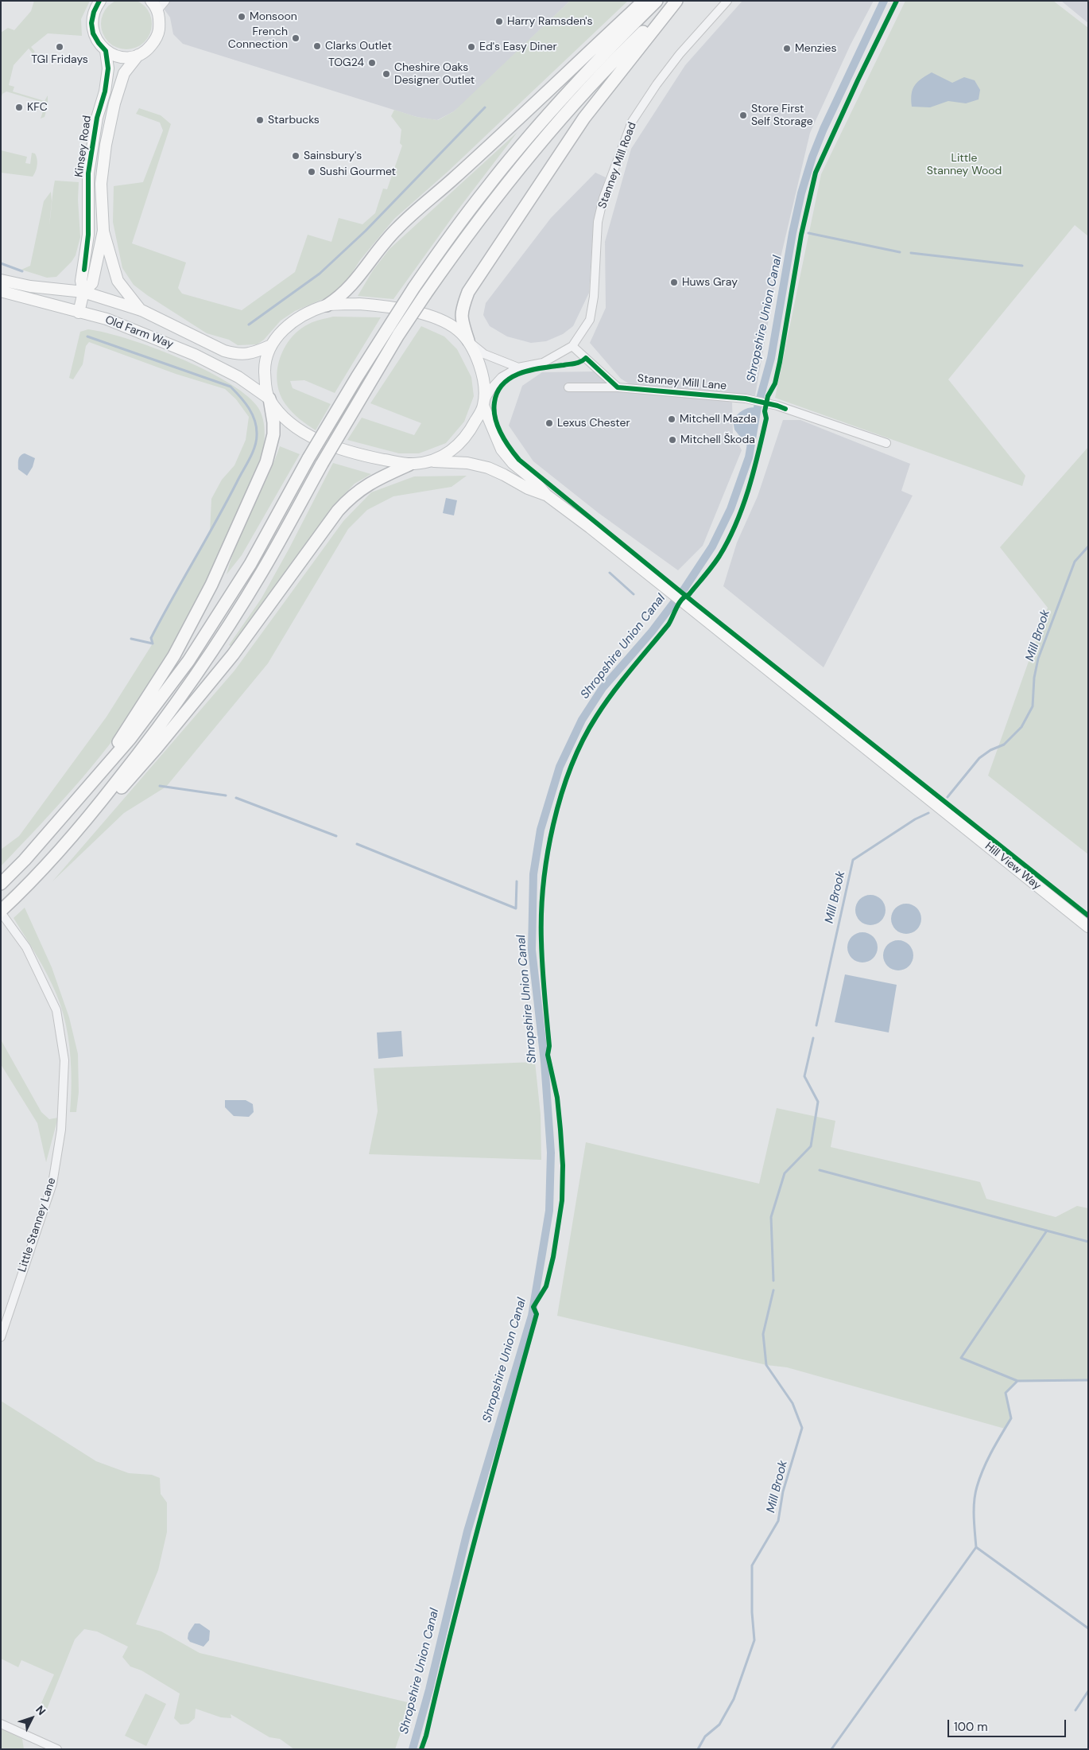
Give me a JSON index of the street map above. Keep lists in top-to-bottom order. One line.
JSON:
{"streets":{"main road":["Kinsey Road","Old Farm Way","Hill View Way"],"street":["Stanney Mill Road","Stanney Mill Lane","Little Stanney Lane"]},"crossings":[["Kinsey Road","Old Farm Way"],["Stanney Mill Road","Hill View Way"]],"water":["Shropshire Union Canal","Mill Brook"],"parks":["Little Stanney Wood"],"places":["Monsoon","Harry Ramsden's","French Connection","Clarks Outlet","TGI Fridays","Ed's Easy Diner","Menzies","TOG24","Cheshire Oaks Designer Outlet","KFC","Store First Self Storage","Starbucks","Sainsbury's","Sushi Gourmet","Huws Gray","Mitchell Mazda","Lexus Chester","Mitchell Škoda"],"scale_bar":"100 m","north":"top right"}
